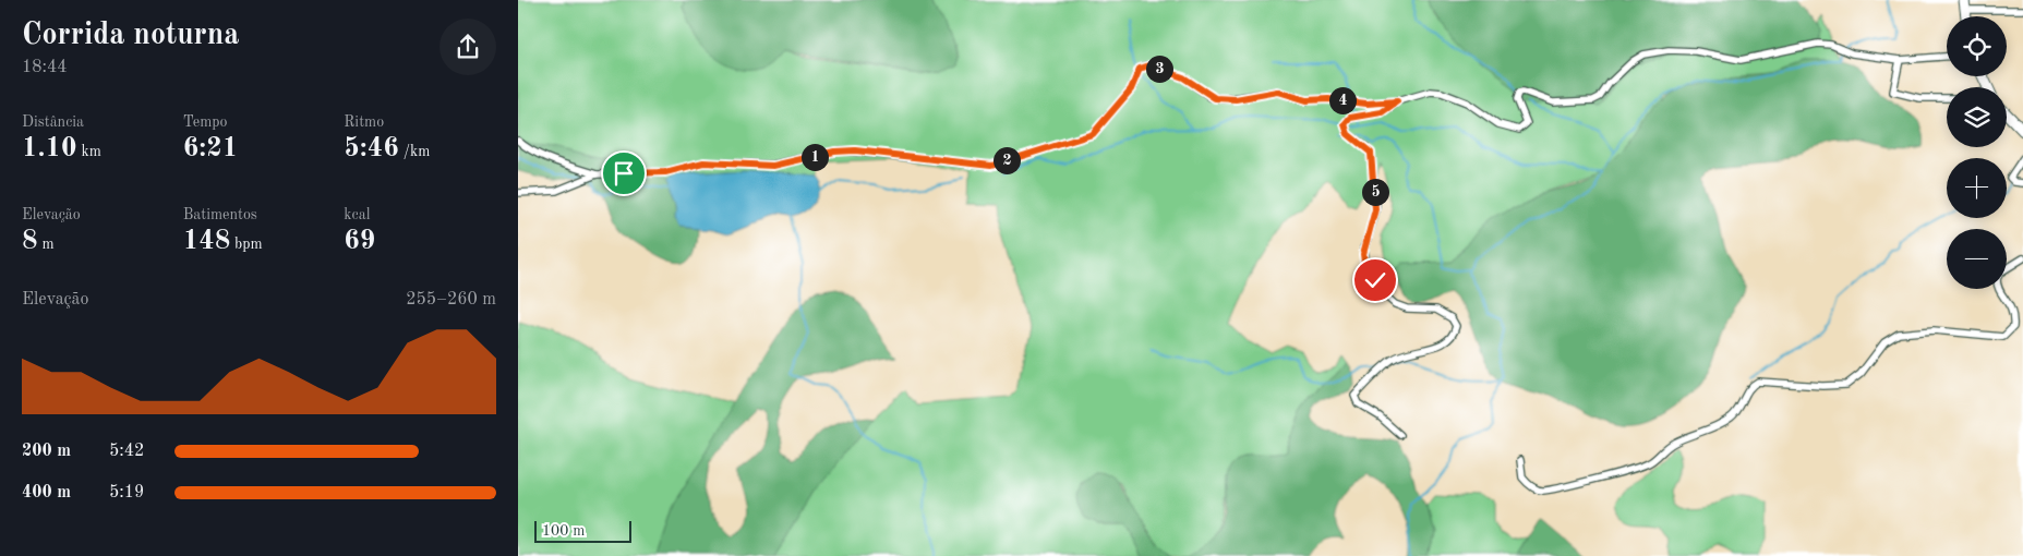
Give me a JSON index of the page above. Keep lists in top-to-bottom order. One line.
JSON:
{"scale_bar":"100 m","page":{"heading":["Corrida noturna","18:44"],"map_buttons":["+","−"],"pins":["3","4","1","2","5"],"stats":[["Distância","1.10 km"],["Tempo","6:21"],["Ritmo","5:46 /km"],["Elevação","8 m"],["Batimentos","148 bpm"],["kcal","69"]],"chart":["Elevação","255–260 m"],"list":[{"name":"200 m","note":"5:42"},{"name":"400 m","note":"5:19"}],"scale":"100 m"}}
